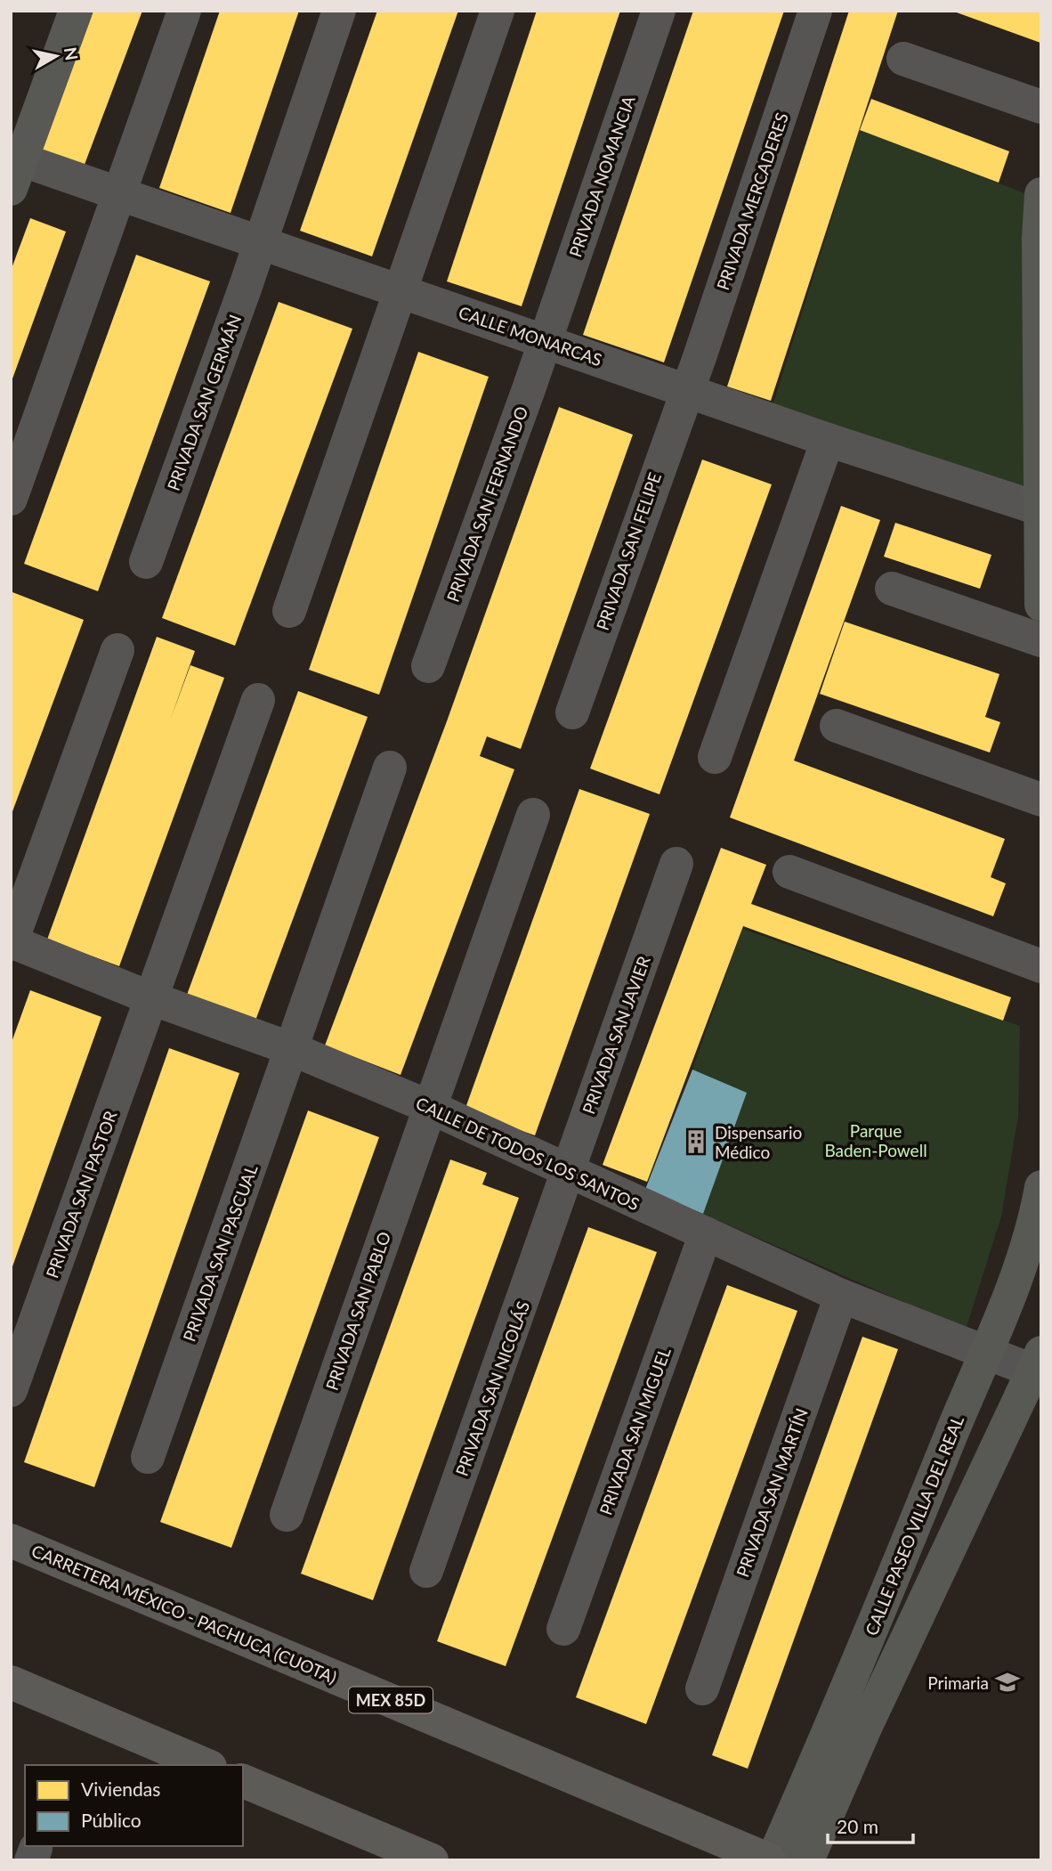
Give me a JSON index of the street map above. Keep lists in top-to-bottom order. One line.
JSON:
{"streets":{"highway":["CARRETERA MÉXICO - PACHUCA (CUOTA)","MEX 85D"],"street":["PRIVADA NOMANCIA","PRIVADA MERCADERES","CALLE MONARCAS","PRIVADA SAN GERMÁN","PRIVADA SAN FERNANDO","PRIVADA SAN FELIPE","PRIVADA SAN JAVIER","CALLE DE TODOS LOS SANTOS","PRIVADA SAN PASTOR","PRIVADA SAN PASCUAL","PRIVADA SAN PABLO","PRIVADA SAN NICOLÁS","PRIVADA SAN MIGUEL","PRIVADA SAN MARTÍN","CALLE PASEO VILLA DEL REAL"]},"crossings":[["PRIVADA NOMANCIA","CALLE MONARCAS"],["PRIVADA NOMANCIA","PRIVADA SAN FERNANDO"],["PRIVADA MERCADERES","CALLE MONARCAS"],["PRIVADA MERCADERES","PRIVADA SAN FELIPE"],["CALLE MONARCAS","PRIVADA SAN GERMÁN"],["CALLE MONARCAS","PRIVADA SAN FERNANDO"],["CALLE MONARCAS","PRIVADA SAN FELIPE"],["PRIVADA SAN JAVIER","CALLE DE TODOS LOS SANTOS"],["PRIVADA SAN JAVIER","PRIVADA SAN NICOLÁS"],["CALLE DE TODOS LOS SANTOS","PRIVADA SAN PASTOR"],["CALLE DE TODOS LOS SANTOS","PRIVADA SAN PASCUAL"],["CALLE DE TODOS LOS SANTOS","PRIVADA SAN PABLO"],["CALLE DE TODOS LOS SANTOS","PRIVADA SAN MIGUEL"],["CALLE DE TODOS LOS SANTOS","PRIVADA SAN MARTÍN"],["CALLE DE TODOS LOS SANTOS","CALLE PASEO VILLA DEL REAL"],["CALLE PASEO VILLA DEL REAL","CARRETERA MÉXICO - PACHUCA (CUOTA)"]],"parks":["Parque Baden-Powell"],"places":{"building":["Dispensario Médico"],"school or university":["Primaria"]},"legend":["Viviendas","Público"],"scale_bar":"20 m","north":"right"}
